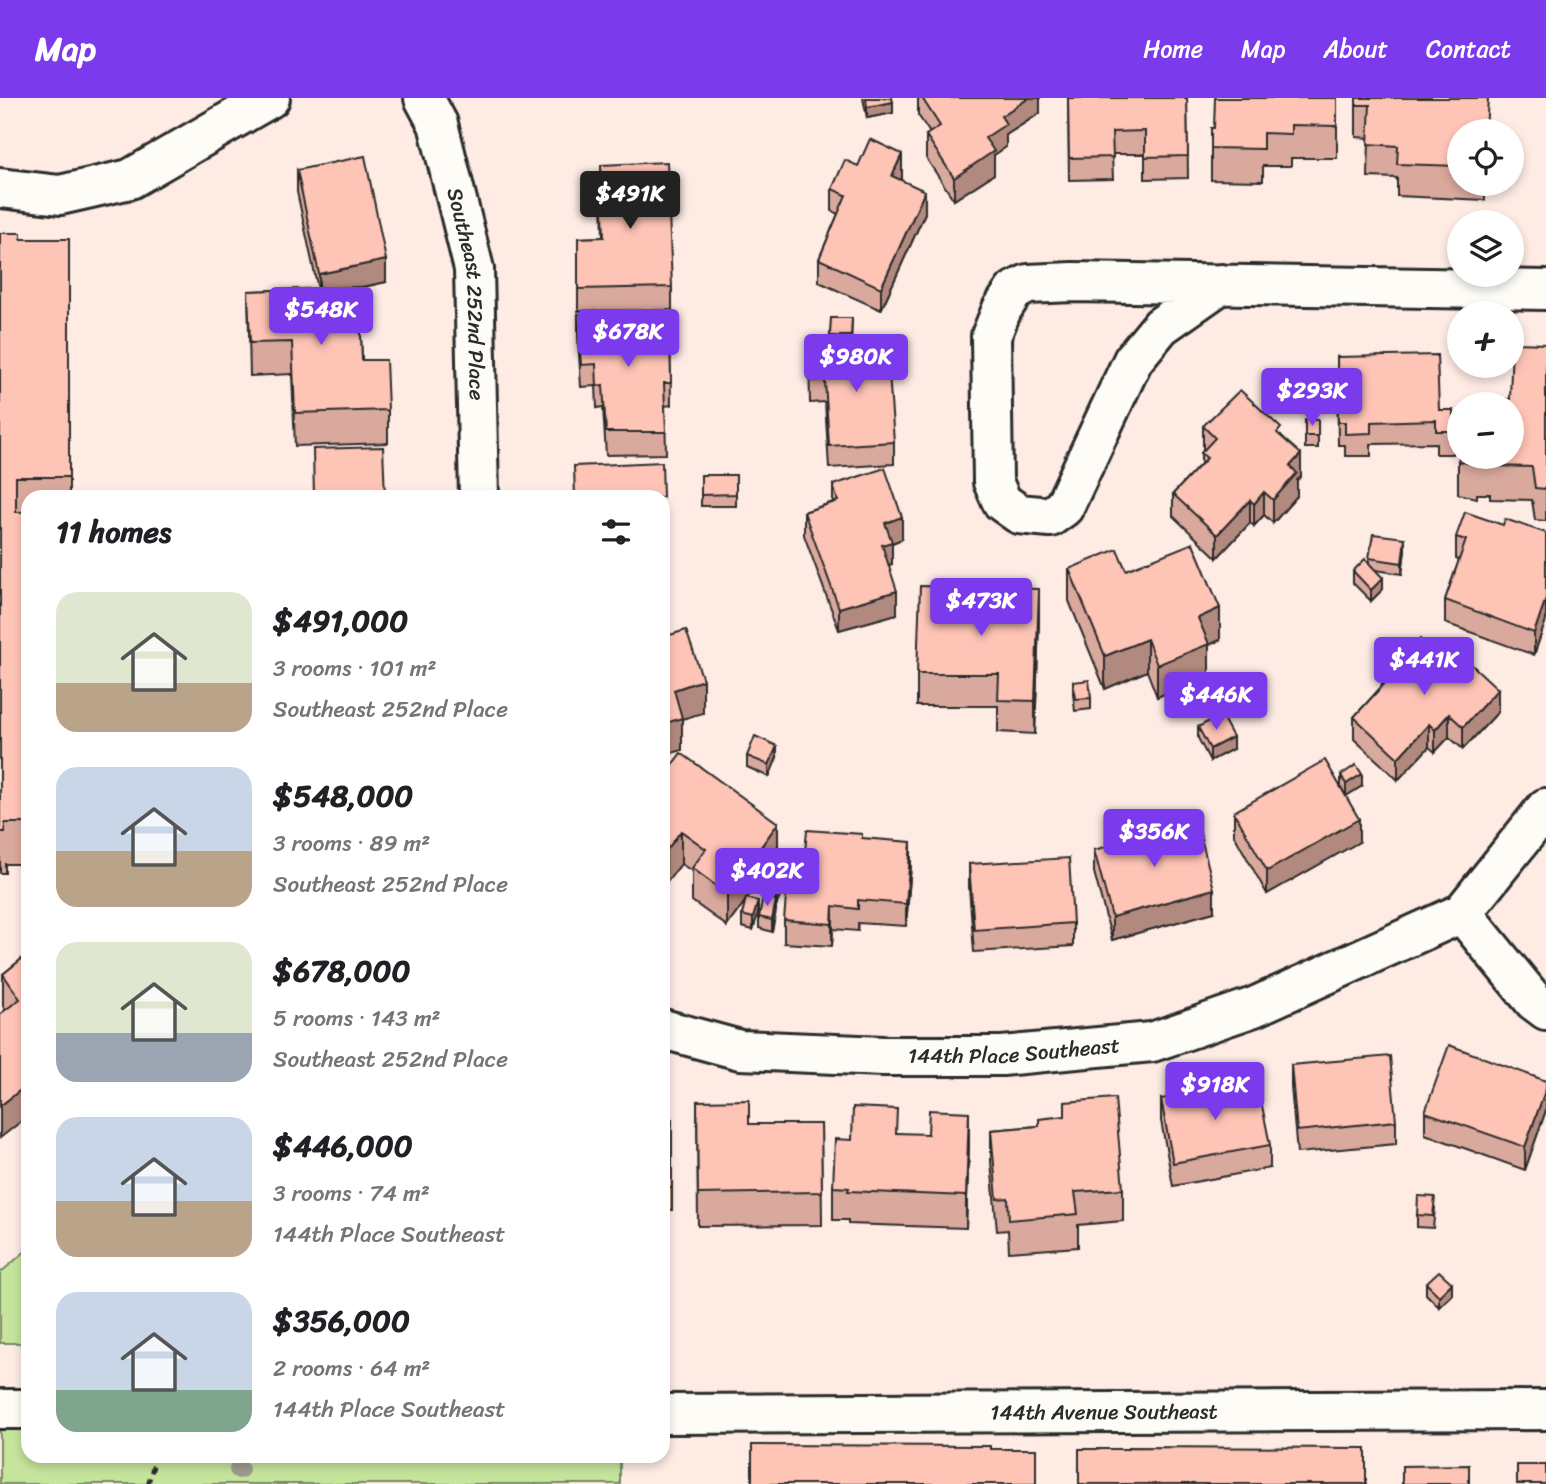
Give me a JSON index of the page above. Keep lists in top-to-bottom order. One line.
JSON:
{"streets":{"street":["Southeast 252nd Place","144th Place Southeast","144th Avenue Southeast"]},"page":{"header":"Map","nav":["Home","Map","About","Contact"],"map_buttons":["+","−"],"price":["$491K","$548K","$678K","$980K","$293K","$473K","$441K","$446K","$356K","$402K","$918K"],"heading":"11 homes","list":[{"name":"$491,000","note":"3 rooms · 101 m² · Southeast 252nd Place"},{"name":"$548,000","note":"3 rooms · 89 m² · Southeast 252nd Place"},{"name":"$678,000","note":"5 rooms · 143 m² · Southeast 252nd Place"},{"name":"$446,000","note":"3 rooms · 74 m² · 144th Place Southeast"},{"name":"$356,000","note":"2 rooms · 64 m² · 144th Place Southeast"}]}}
